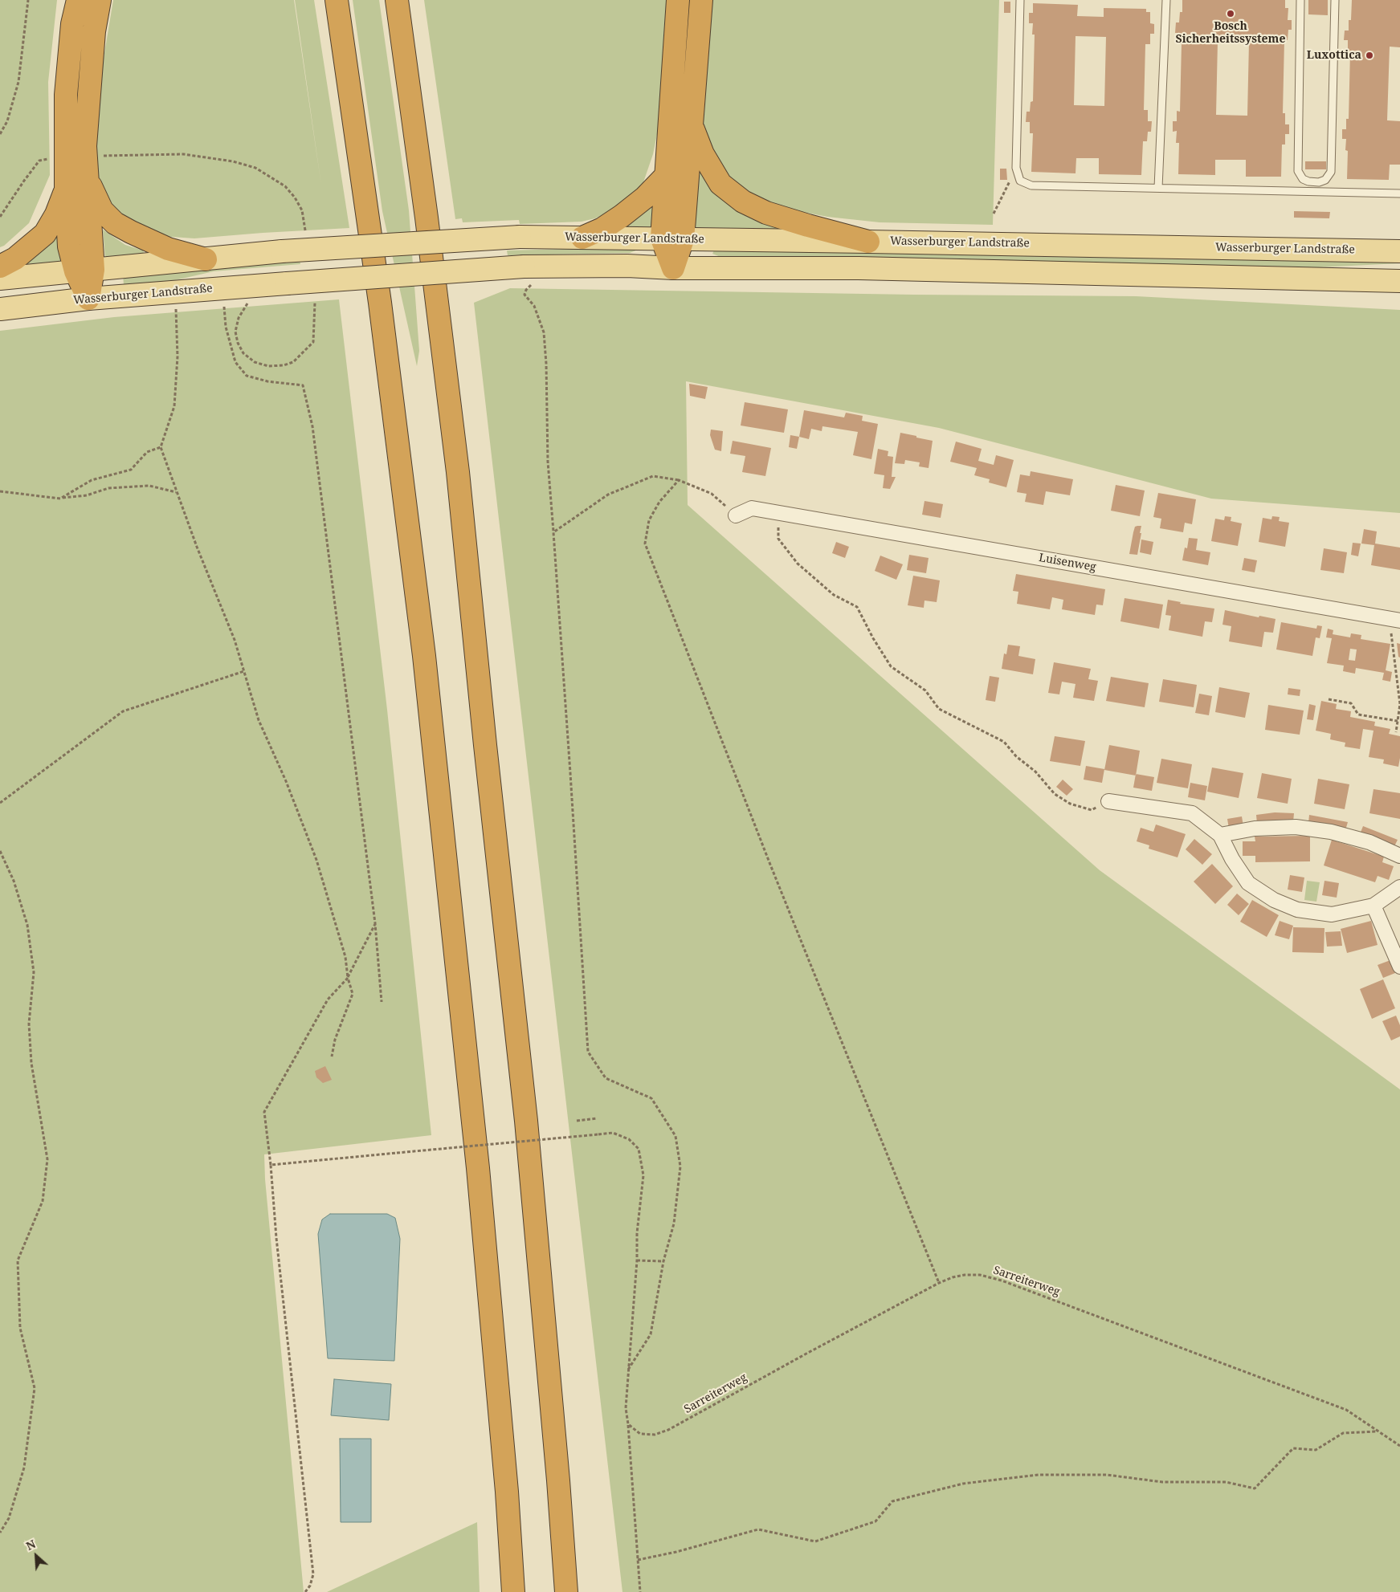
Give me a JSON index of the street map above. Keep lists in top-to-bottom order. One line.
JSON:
{"streets":{"main road":["Wasserburger Landstraße"],"street":["Luisenweg"],"path":["Sarreiterweg"]},"places":["Bosch Sicherheitssysteme","Luxottica"],"north":"top left"}
